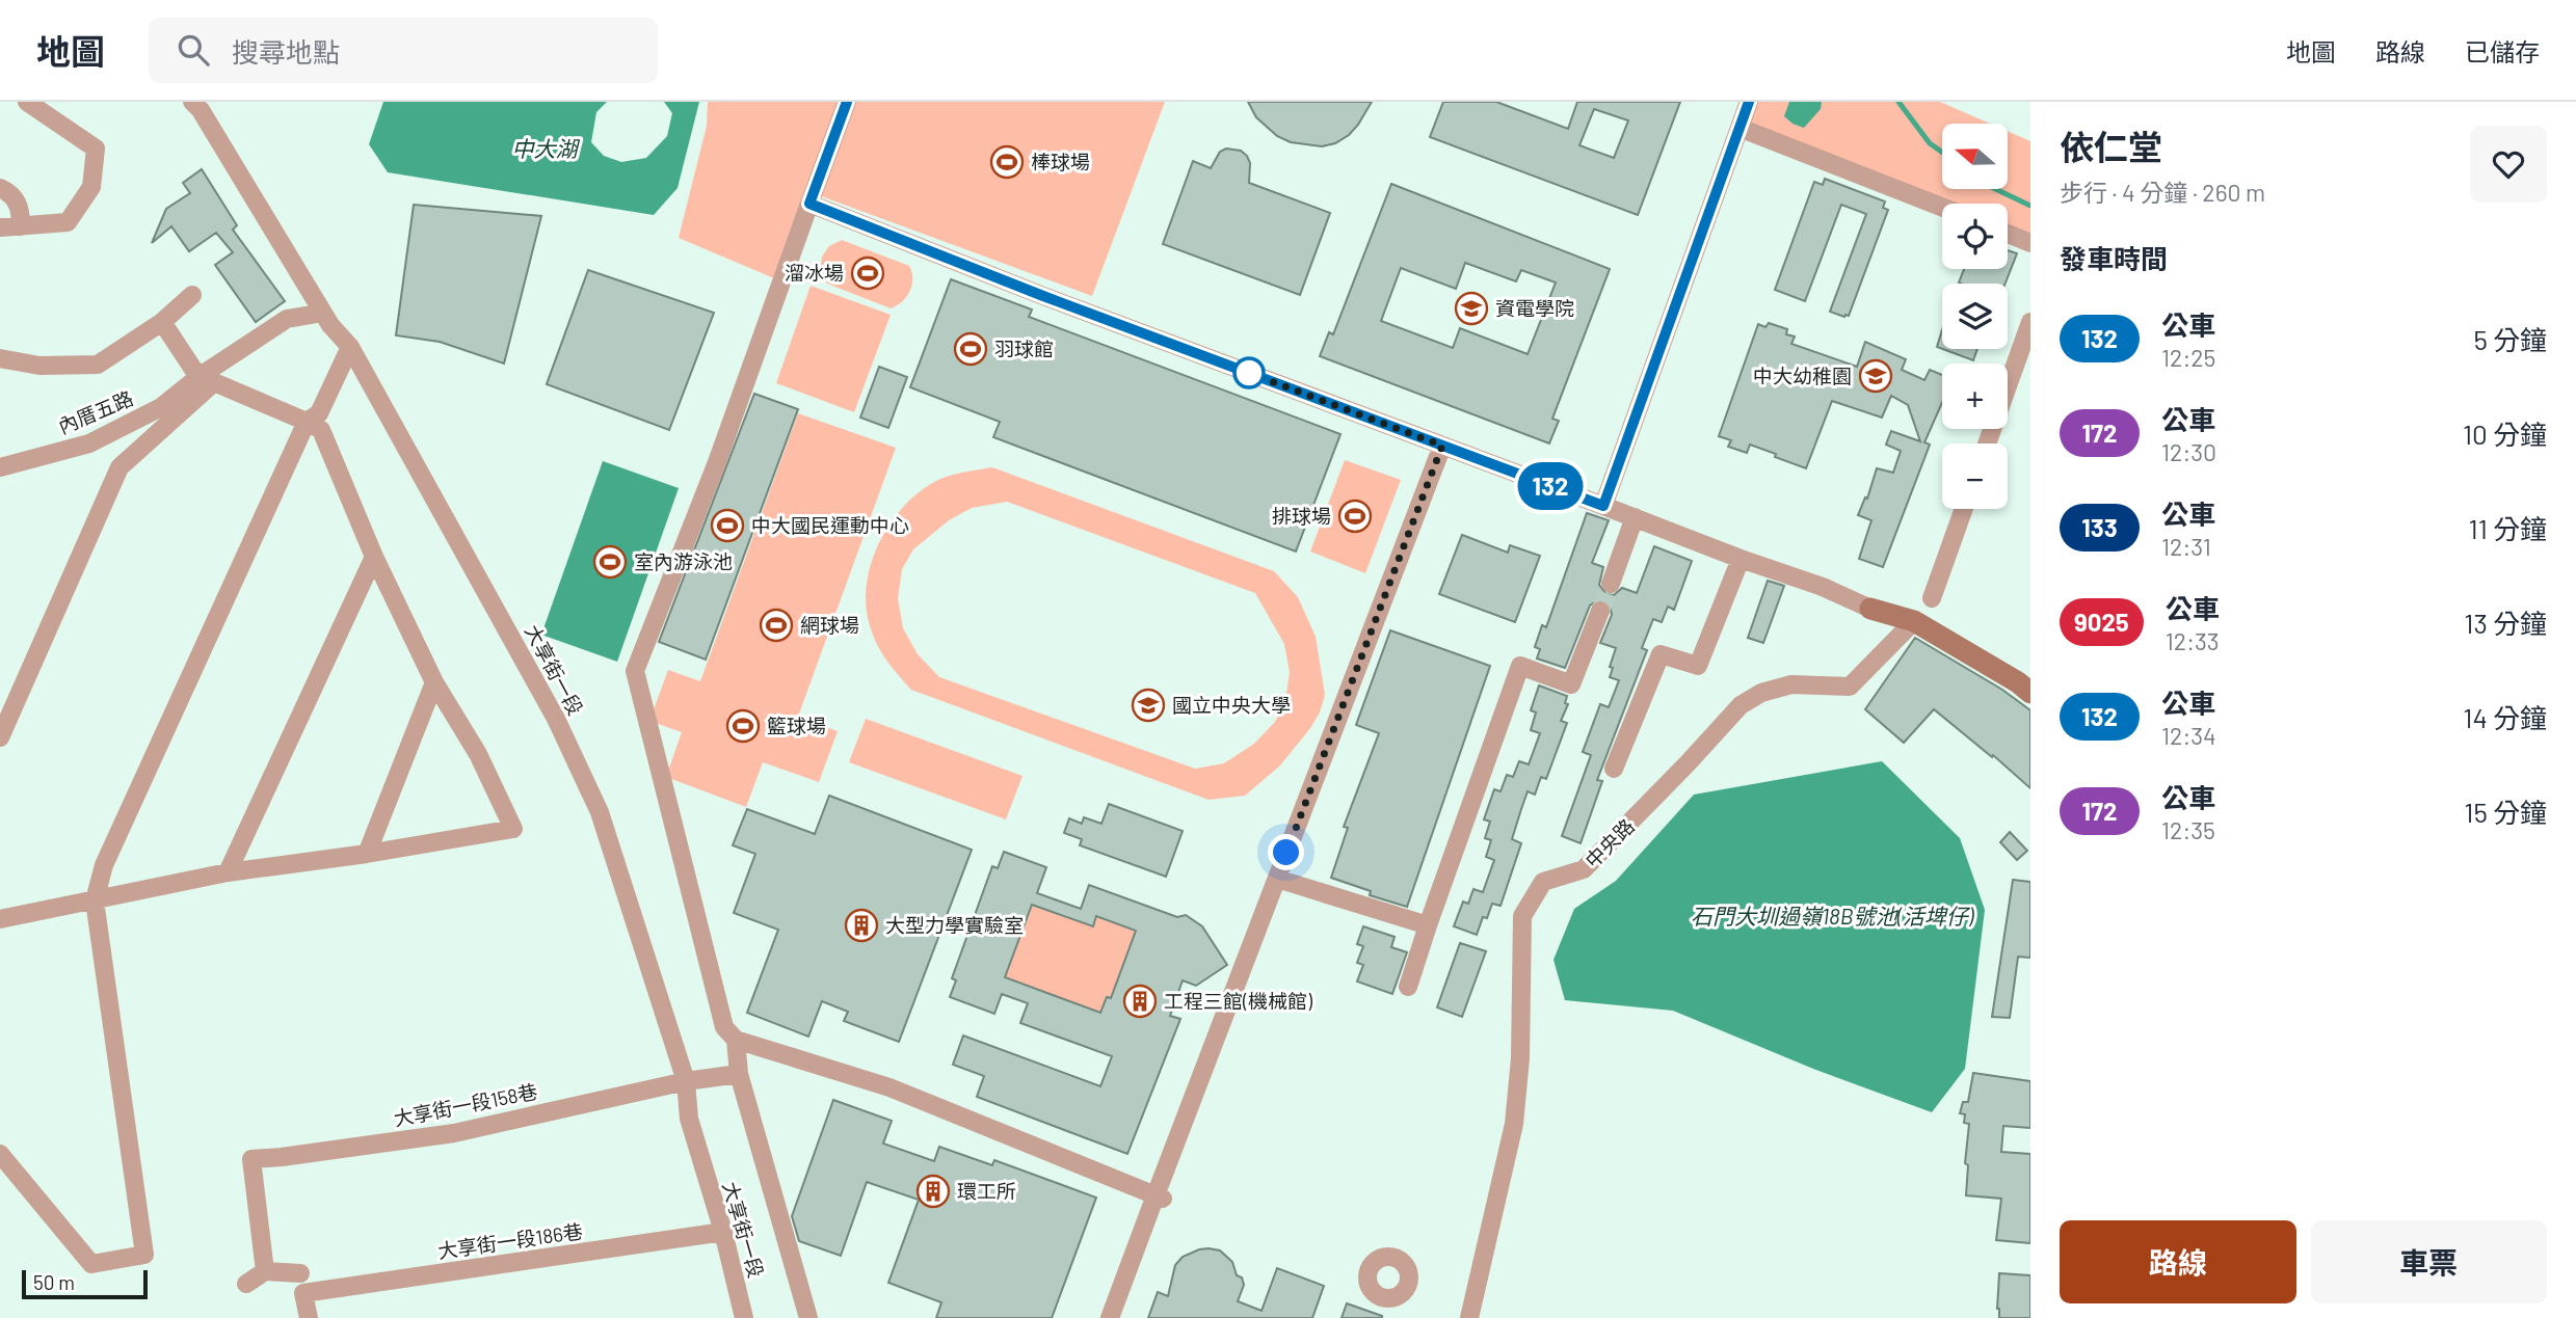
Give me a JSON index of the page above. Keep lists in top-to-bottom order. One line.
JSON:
{"streets":{"street":["內厝五路","大享街一段","中央路","大享街一段158巷","大享街一段186巷"]},"crossings":[["內厝五路","大享街一段"],["大享街一段","大享街一段158巷"],["大享街一段","大享街一段186巷"]],"water":["中大湖","石門大圳過嶺18B號池(活埤仔)"],"places":{"sports":["棒球場","溜冰場","羽球館","排球場","中大國民運動中心","室內游泳池","網球場","籃球場"],"school or university":["資電學院","中大幼稚園","國立中央大學"],"building":["大型力學實驗室","工程三館(機械館)","環工所"]},"lines":["bus line 132"],"scale_bar":"50 m","north":"left","page":{"header":"地圖","search":"搜尋地點","nav":["地圖","路線","已儲存"],"on_map":"132","heading":[["依仁堂","步行 · 4 分鐘 · 260 m"],"發車時間"],"map_buttons":["+","−"],"list":[{"mark":"132","name":"公車","note":"12:25","value":"5 分鐘"},{"mark":"172","name":"公車","note":"12:30","value":"10 分鐘"},{"mark":"133","name":"公車","note":"12:31","value":"11 分鐘"},{"mark":"9025","name":"公車","note":"12:33","value":"13 分鐘"},{"mark":"132","name":"公車","note":"12:34","value":"14 分鐘"},{"mark":"172","name":"公車","note":"12:35","value":"15 分鐘"}],"buttons":["路線","車票"],"scale":"50 m"}}
